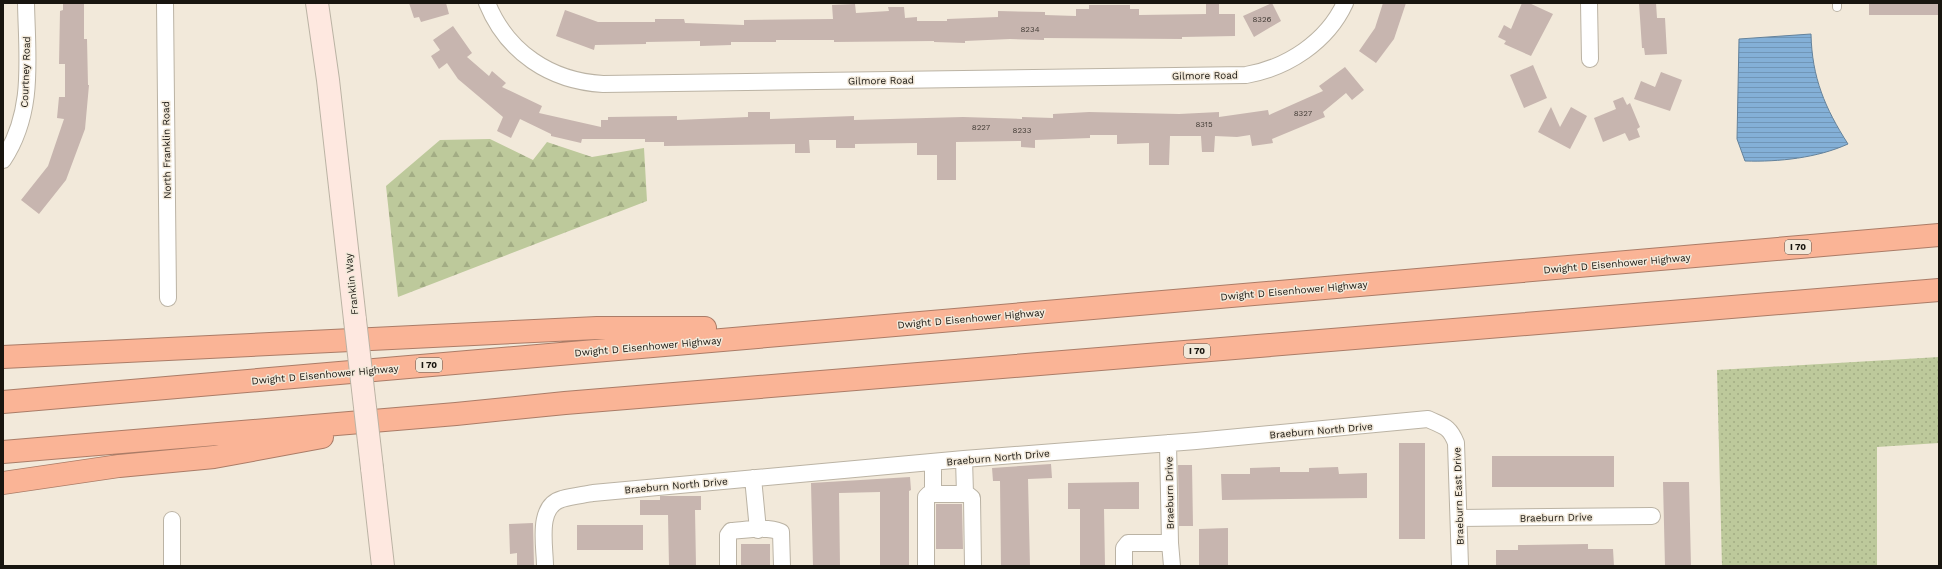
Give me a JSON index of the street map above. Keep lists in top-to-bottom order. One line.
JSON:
{"streets":{"highway":["I 70","Dwight D Eisenhower Highway"],"main road":["Franklin Way"],"street":["Courtney Road","Gilmore Road","North Franklin Road","Braeburn North Drive","Braeburn Drive","Braeburn East Drive"]},"crossings":[["Braeburn North Drive","Braeburn Drive"],["Braeburn North Drive","Braeburn East Drive"],["Braeburn Drive","Braeburn East Drive"]],"house_numbers":["8326","8234","8327","8315","8227","8233"]}
